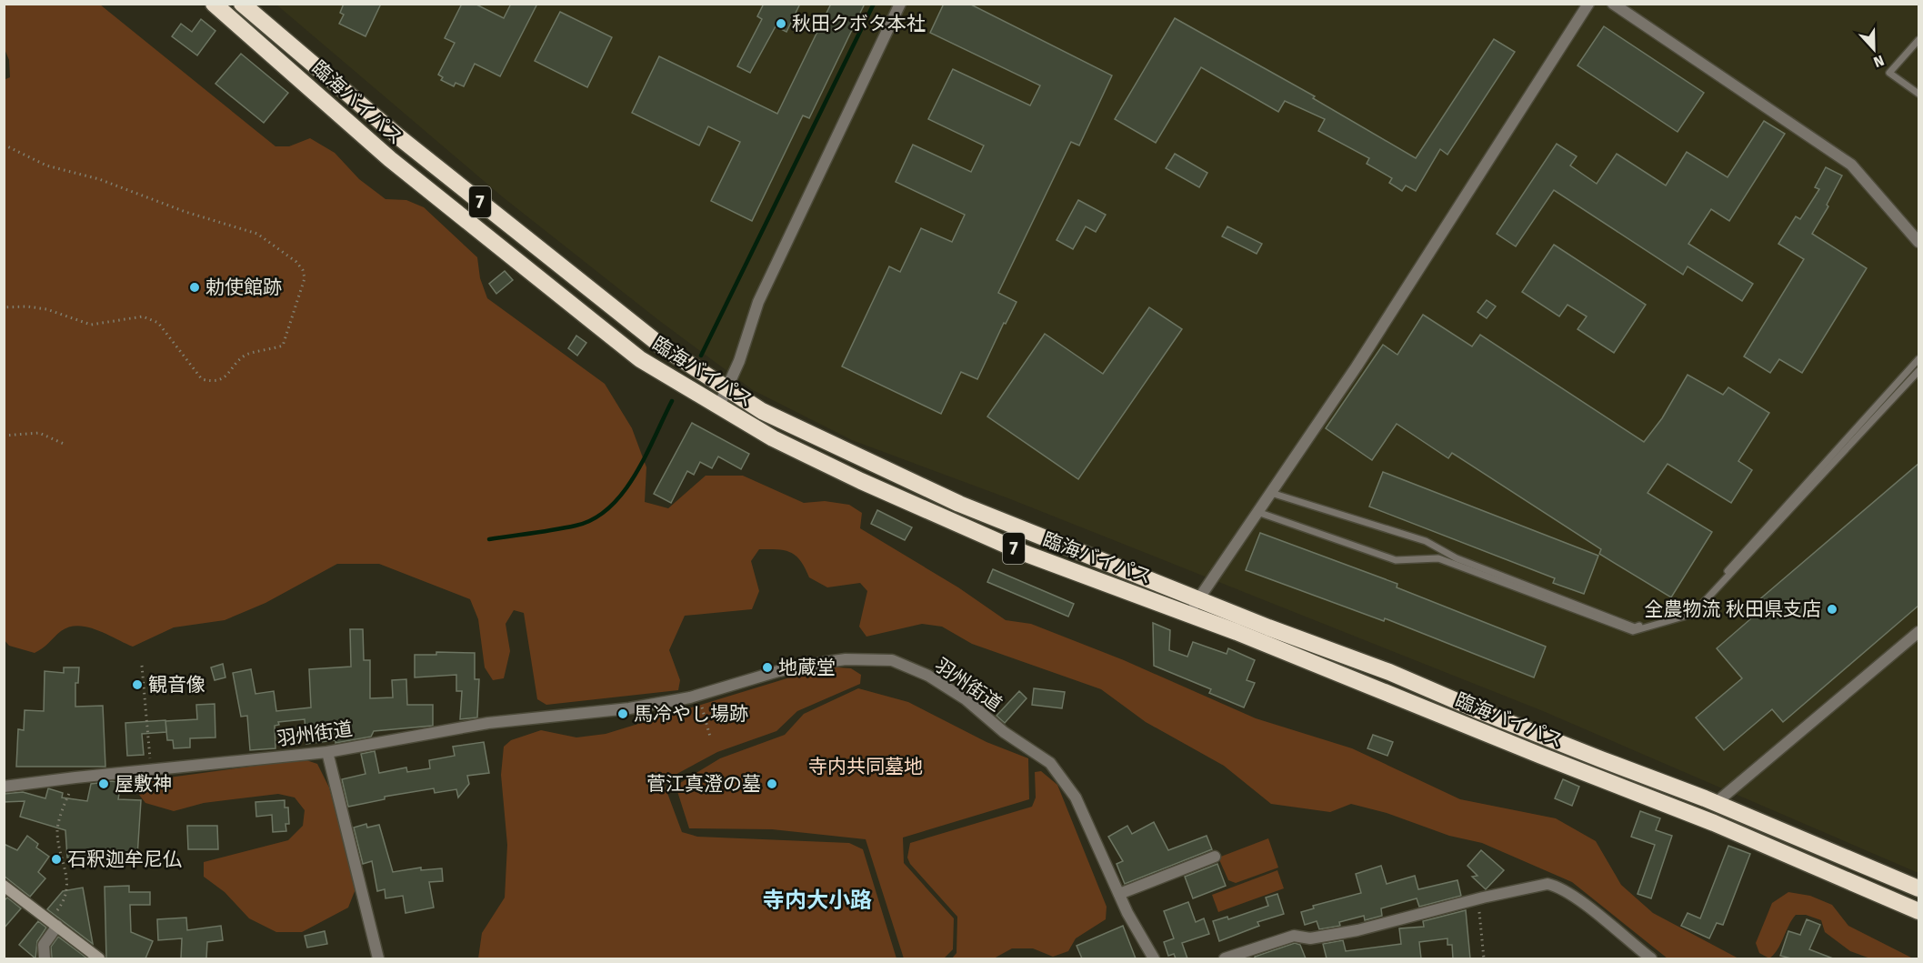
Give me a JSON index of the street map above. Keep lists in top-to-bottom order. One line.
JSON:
{"streets":{"highway":["臨海バイパス","7"],"street":["羽州街道"]},"districts":["寺内大小路"],"parks":["寺内共同墓地"],"places":["秋田クボタ本社","勅使館跡","全農物流 秋田県支店","地蔵堂","観音像","馬冷やし場跡","屋敷神","菅江真澄の墓","石釈迦牟尼仏"],"north":"bottom"}
